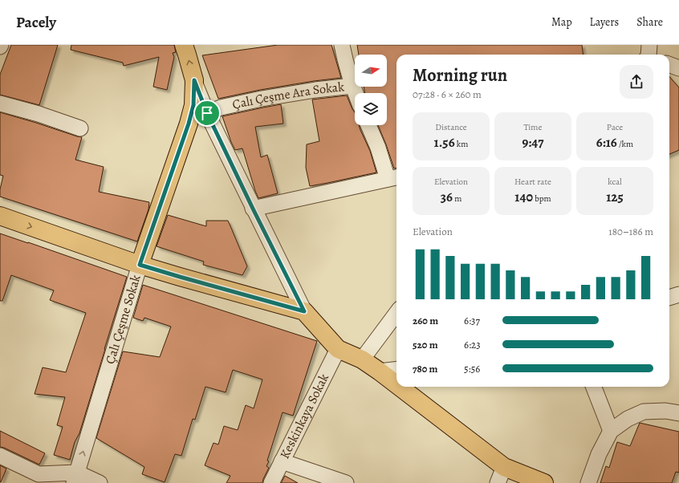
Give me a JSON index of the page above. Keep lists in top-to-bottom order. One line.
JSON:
{"streets":{"main road":["Çalı Çeşme Sokak"],"street":["Çalı Çeşme Ara Sokak","Keskinkaya Sokak"]},"one_way":["Çalı Çeşme Sokak"],"north":"right","page":{"header":"Pacely","nav":["Map","Layers","Share"],"heading":["Morning run","07:28 · 6 × 260 m"],"stats":[["Distance","1.56 km"],["Time","9:47"],["Pace","6:16 /km"],["Elevation","36 m"],["Heart rate","140 bpm"],["kcal","125"]],"chart":["Elevation","180–186 m"],"list":[{"name":"260 m","note":"6:37"},{"name":"520 m","note":"6:23"},{"name":"780 m","note":"5:56"}]}}
